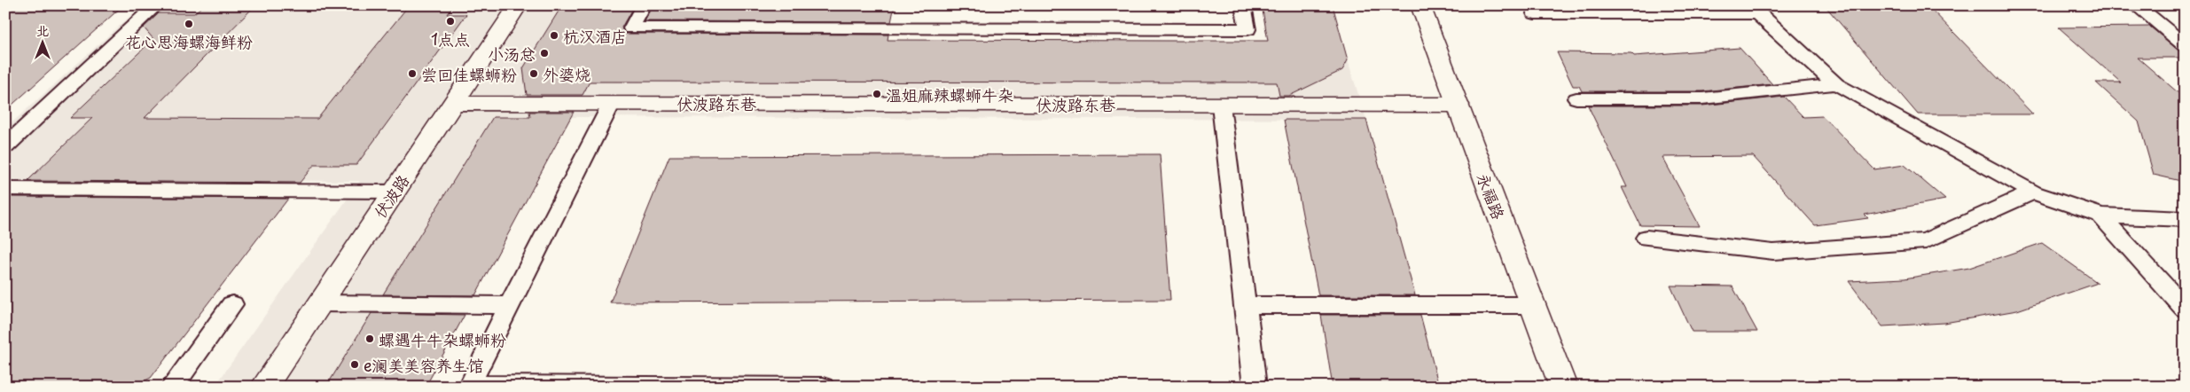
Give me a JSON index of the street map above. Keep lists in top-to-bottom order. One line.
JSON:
{"streets":{"street":["伏波路东巷","伏波路","永福路"]},"crossings":[["伏波路东巷","伏波路"],["伏波路东巷","永福路"]],"places":["1点点","花心思海螺海鲜粉","杭汉酒店","小汤总","尝回佳螺蛳粉","外婆烧","温姐麻辣螺蛳牛杂","螺遇牛牛杂螺蛳粉","e澜美美容养生馆"],"north":"top"}
